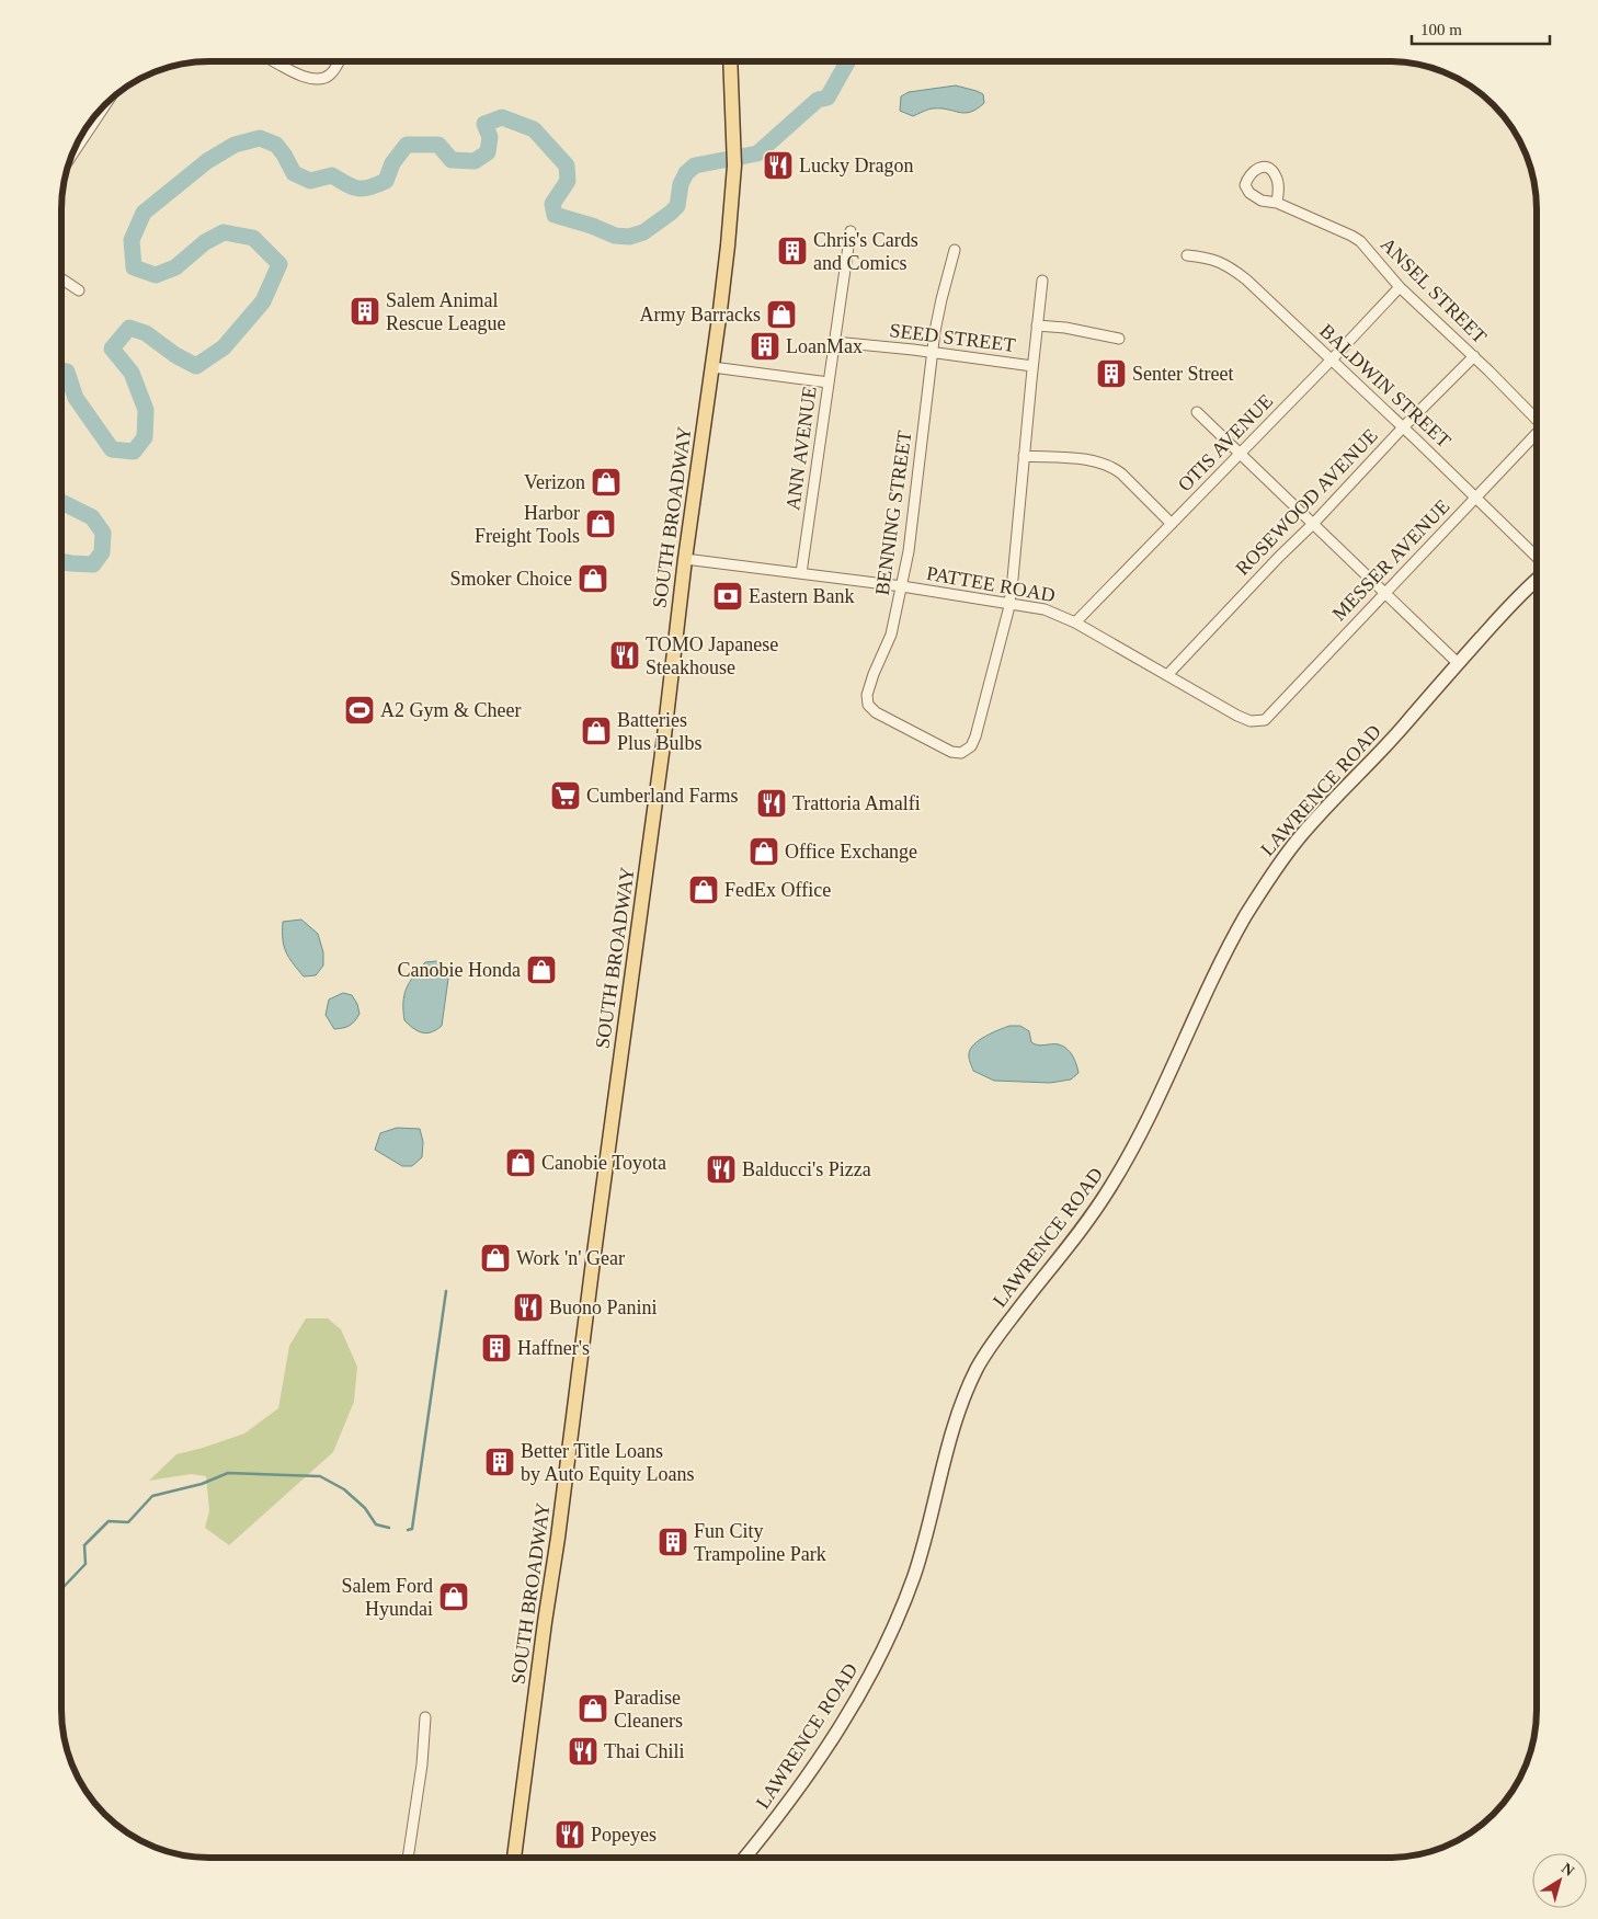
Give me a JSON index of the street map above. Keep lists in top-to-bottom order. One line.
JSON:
{"streets":{"main road":["SOUTH BROADWAY"],"street":["ANSEL STREET","SEED STREET","BALDWIN STREET","OTIS AVENUE","ANN AVENUE","ROSEWOOD AVENUE","BENNING STREET","MESSER AVENUE","PATTEE ROAD","LAWRENCE ROAD"]},"crossings":[["ANSEL STREET","OTIS AVENUE"],["ANSEL STREET","ROSEWOOD AVENUE"],["SEED STREET","ANN AVENUE"],["SEED STREET","BENNING STREET"],["BALDWIN STREET","OTIS AVENUE"],["BALDWIN STREET","ROSEWOOD AVENUE"],["BALDWIN STREET","MESSER AVENUE"],["OTIS AVENUE","PATTEE ROAD"],["ANN AVENUE","PATTEE ROAD"],["ROSEWOOD AVENUE","PATTEE ROAD"],["BENNING STREET","PATTEE ROAD"],["SOUTH BROADWAY","PATTEE ROAD"],["MESSER AVENUE","PATTEE ROAD"]],"places":{"restaurant":["Lucky Dragon","TOMO Japanese Steakhouse","Trattoria Amalfi","Balducci's Pizza","Buono Panini","Thai Chili","Popeyes"],"building":["Chris's Cards and Comics","Salem Animal Rescue League","LoanMax","Senter Street","Haffner's","Better Title Loans by Auto Equity Loans","Fun City Trampoline Park"],"shop":["Army Barracks","Verizon","Harbor Freight Tools","Smoker Choice","Batteries Plus Bulbs","Office Exchange","FedEx Office","Canobie Honda","Canobie Toyota","Work 'n' Gear","Salem Ford Hyundai","Paradise Cleaners"],"bank":["Eastern Bank"],"sports":["A2 Gym & Cheer"],"supermarket":["Cumberland Farms"]},"scale_bar":"100 m","north":"top right"}
